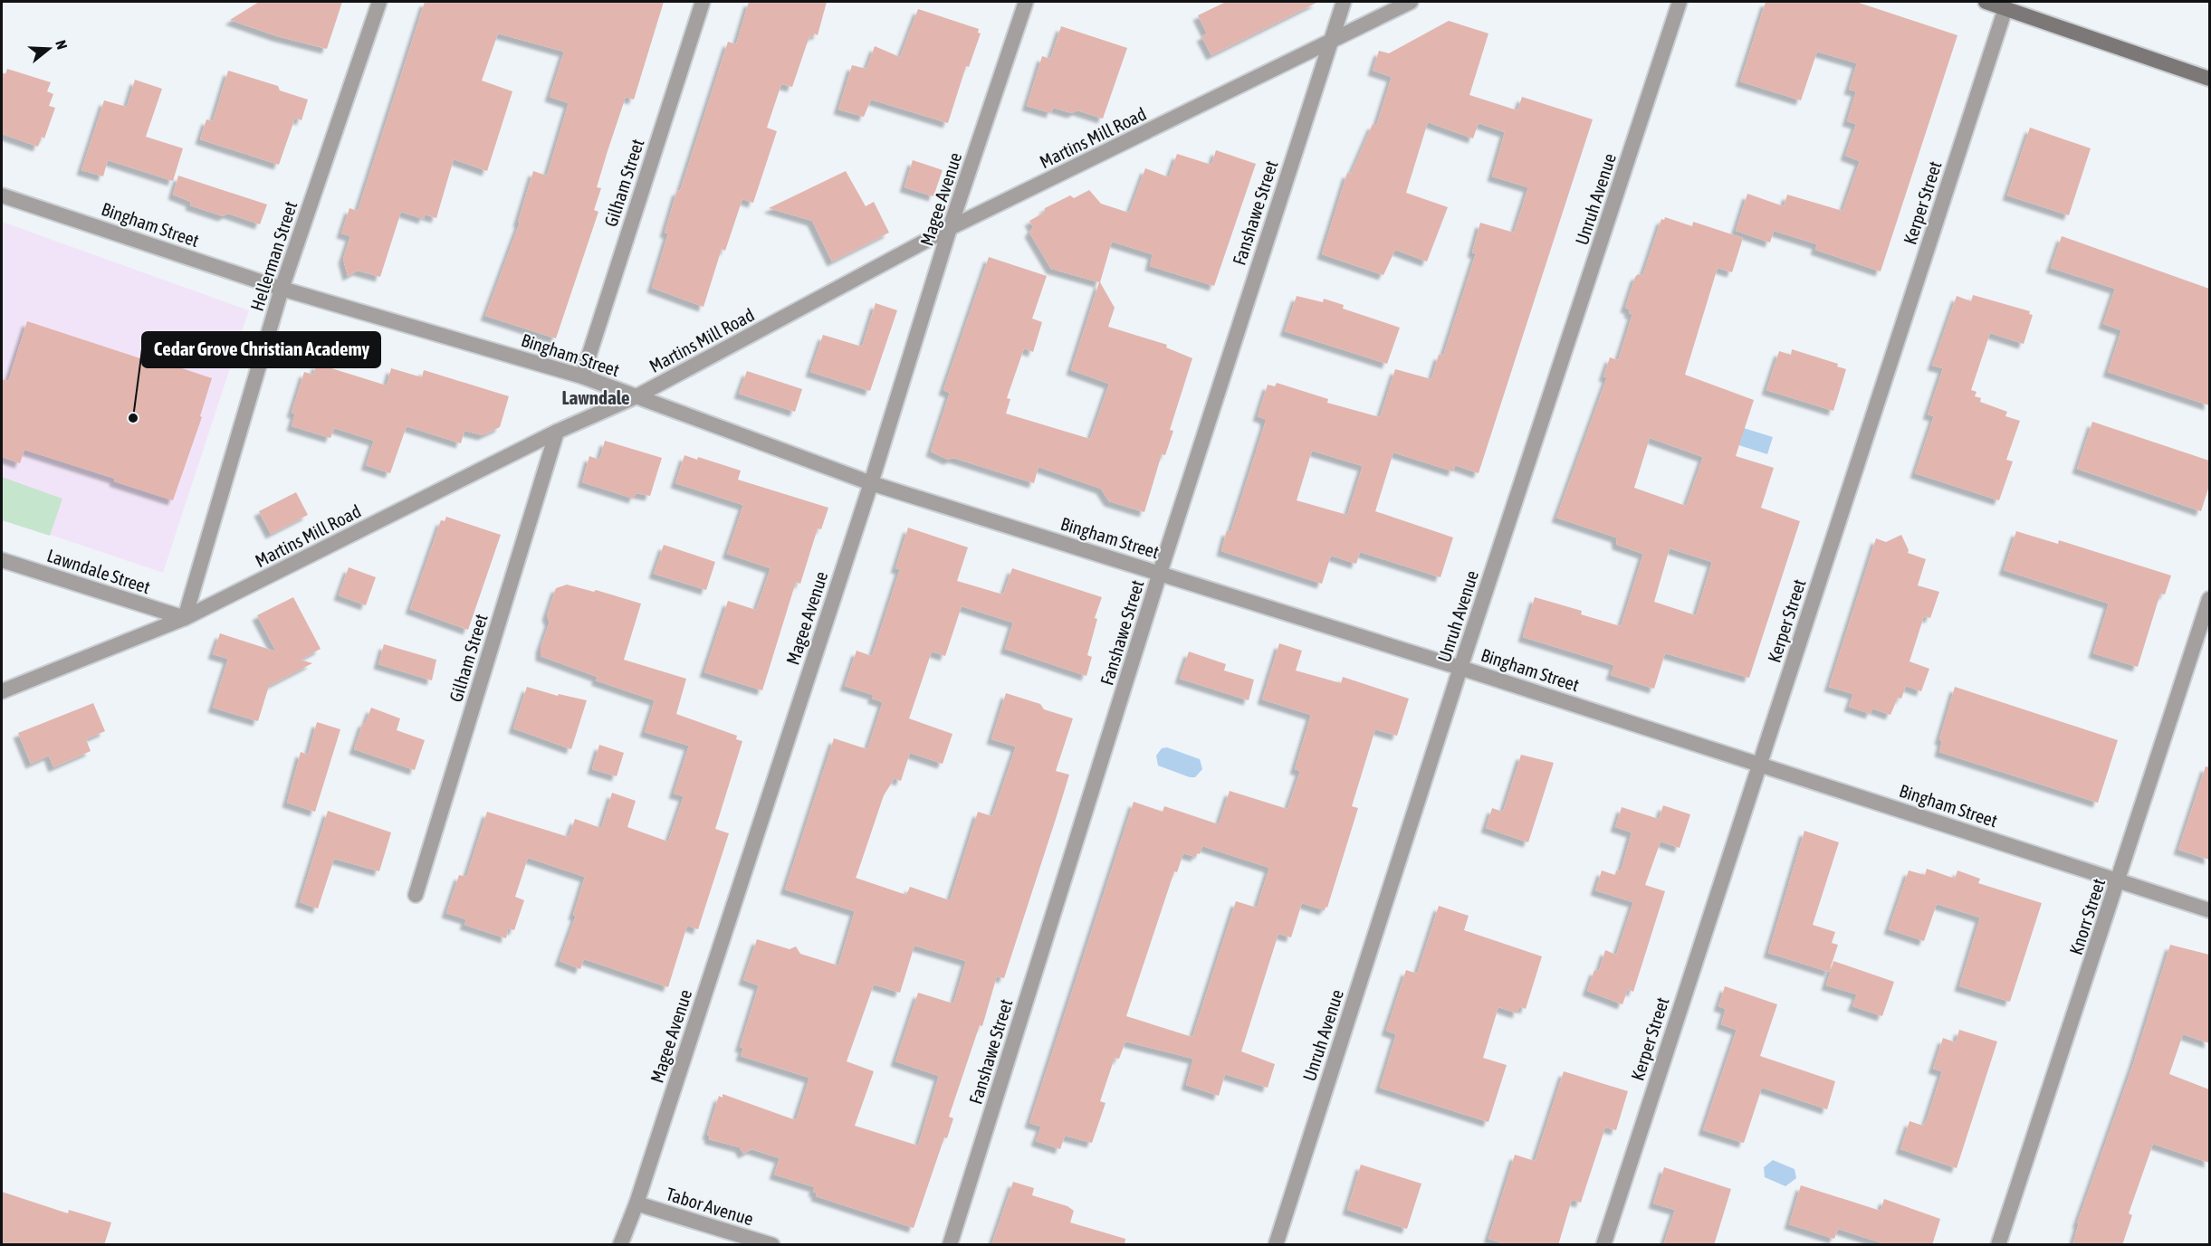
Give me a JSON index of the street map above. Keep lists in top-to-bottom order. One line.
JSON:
{"streets":{"street":["Martins Mill Road","Gilham Street","Magee Avenue","Unruh Avenue","Kerper Street","Fanshawe Street","Bingham Street","Hellerman Street","Lawndale Street","Knorr Street","Tabor Avenue"]},"crossings":[["Martins Mill Road","Gilham Street"],["Martins Mill Road","Magee Avenue"],["Martins Mill Road","Fanshawe Street"],["Martins Mill Road","Bingham Street"],["Martins Mill Road","Hellerman Street"],["Martins Mill Road","Lawndale Street"],["Gilham Street","Bingham Street"],["Magee Avenue","Bingham Street"],["Magee Avenue","Tabor Avenue"],["Unruh Avenue","Bingham Street"],["Kerper Street","Bingham Street"],["Fanshawe Street","Bingham Street"],["Bingham Street","Hellerman Street"],["Bingham Street","Knorr Street"],["Hellerman Street","Lawndale Street"]],"districts":["Lawndale"],"places":["Cedar Grove Christian Academy"],"north":"right"}
